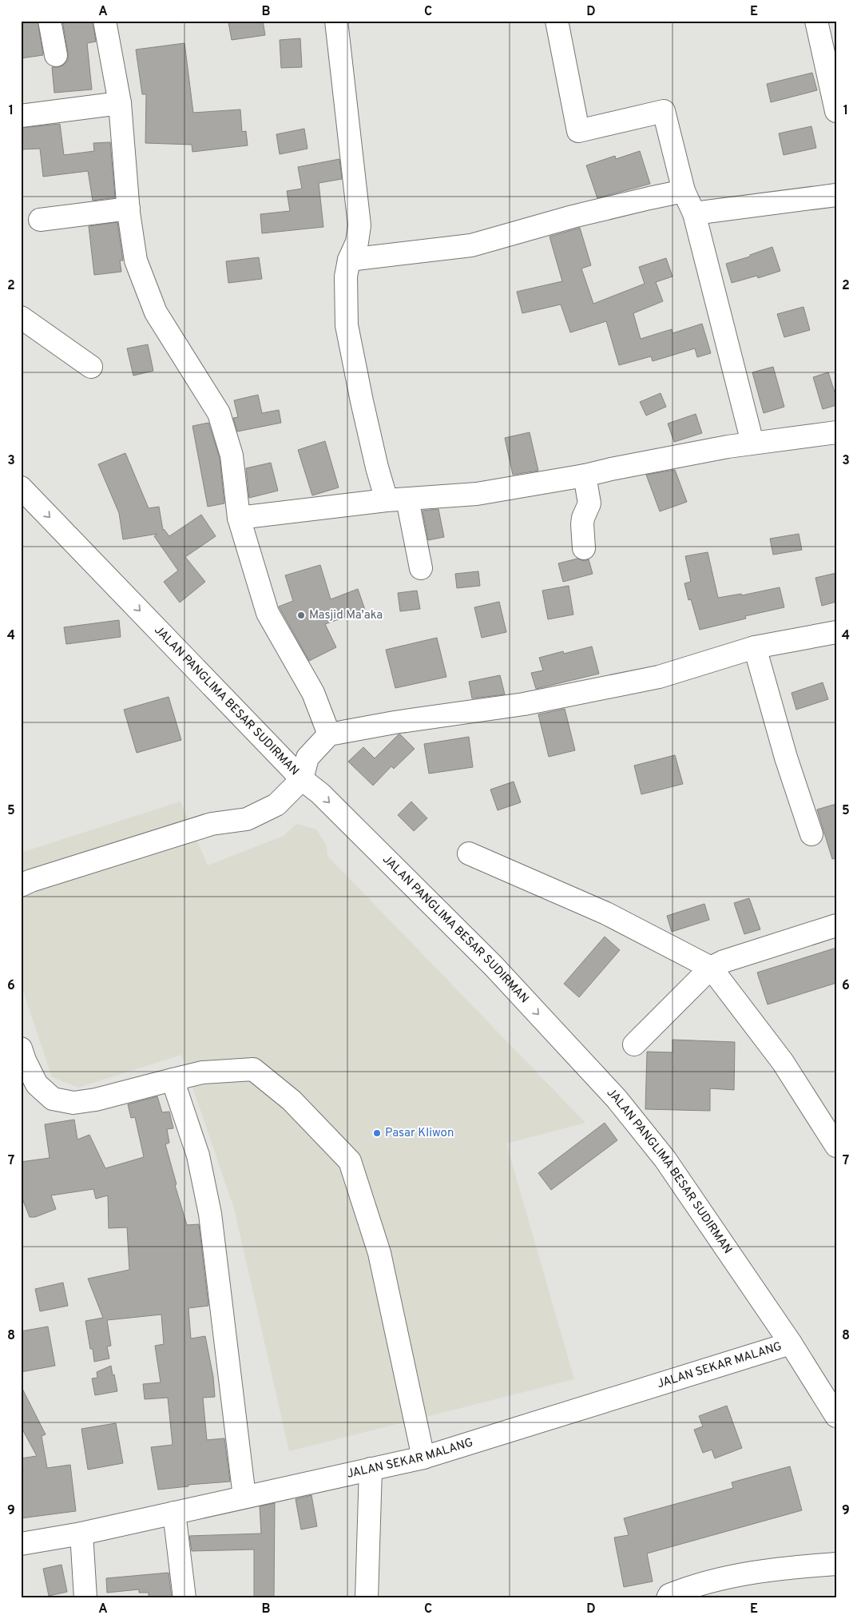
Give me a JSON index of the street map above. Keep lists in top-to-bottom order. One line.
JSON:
{"streets":{"street":["JALAN PANGLIMA BESAR SUDIRMAN","JALAN SEKAR MALANG"]},"crossings":[["JALAN PANGLIMA BESAR SUDIRMAN","JALAN SEKAR MALANG"]],"places":["Masjid Ma'aka","Pasar Kliwon"],"grid":{"columns":["A","B","C","D","E"],"rows":["1","2","3","4","5","6","7","8","9"]}}
